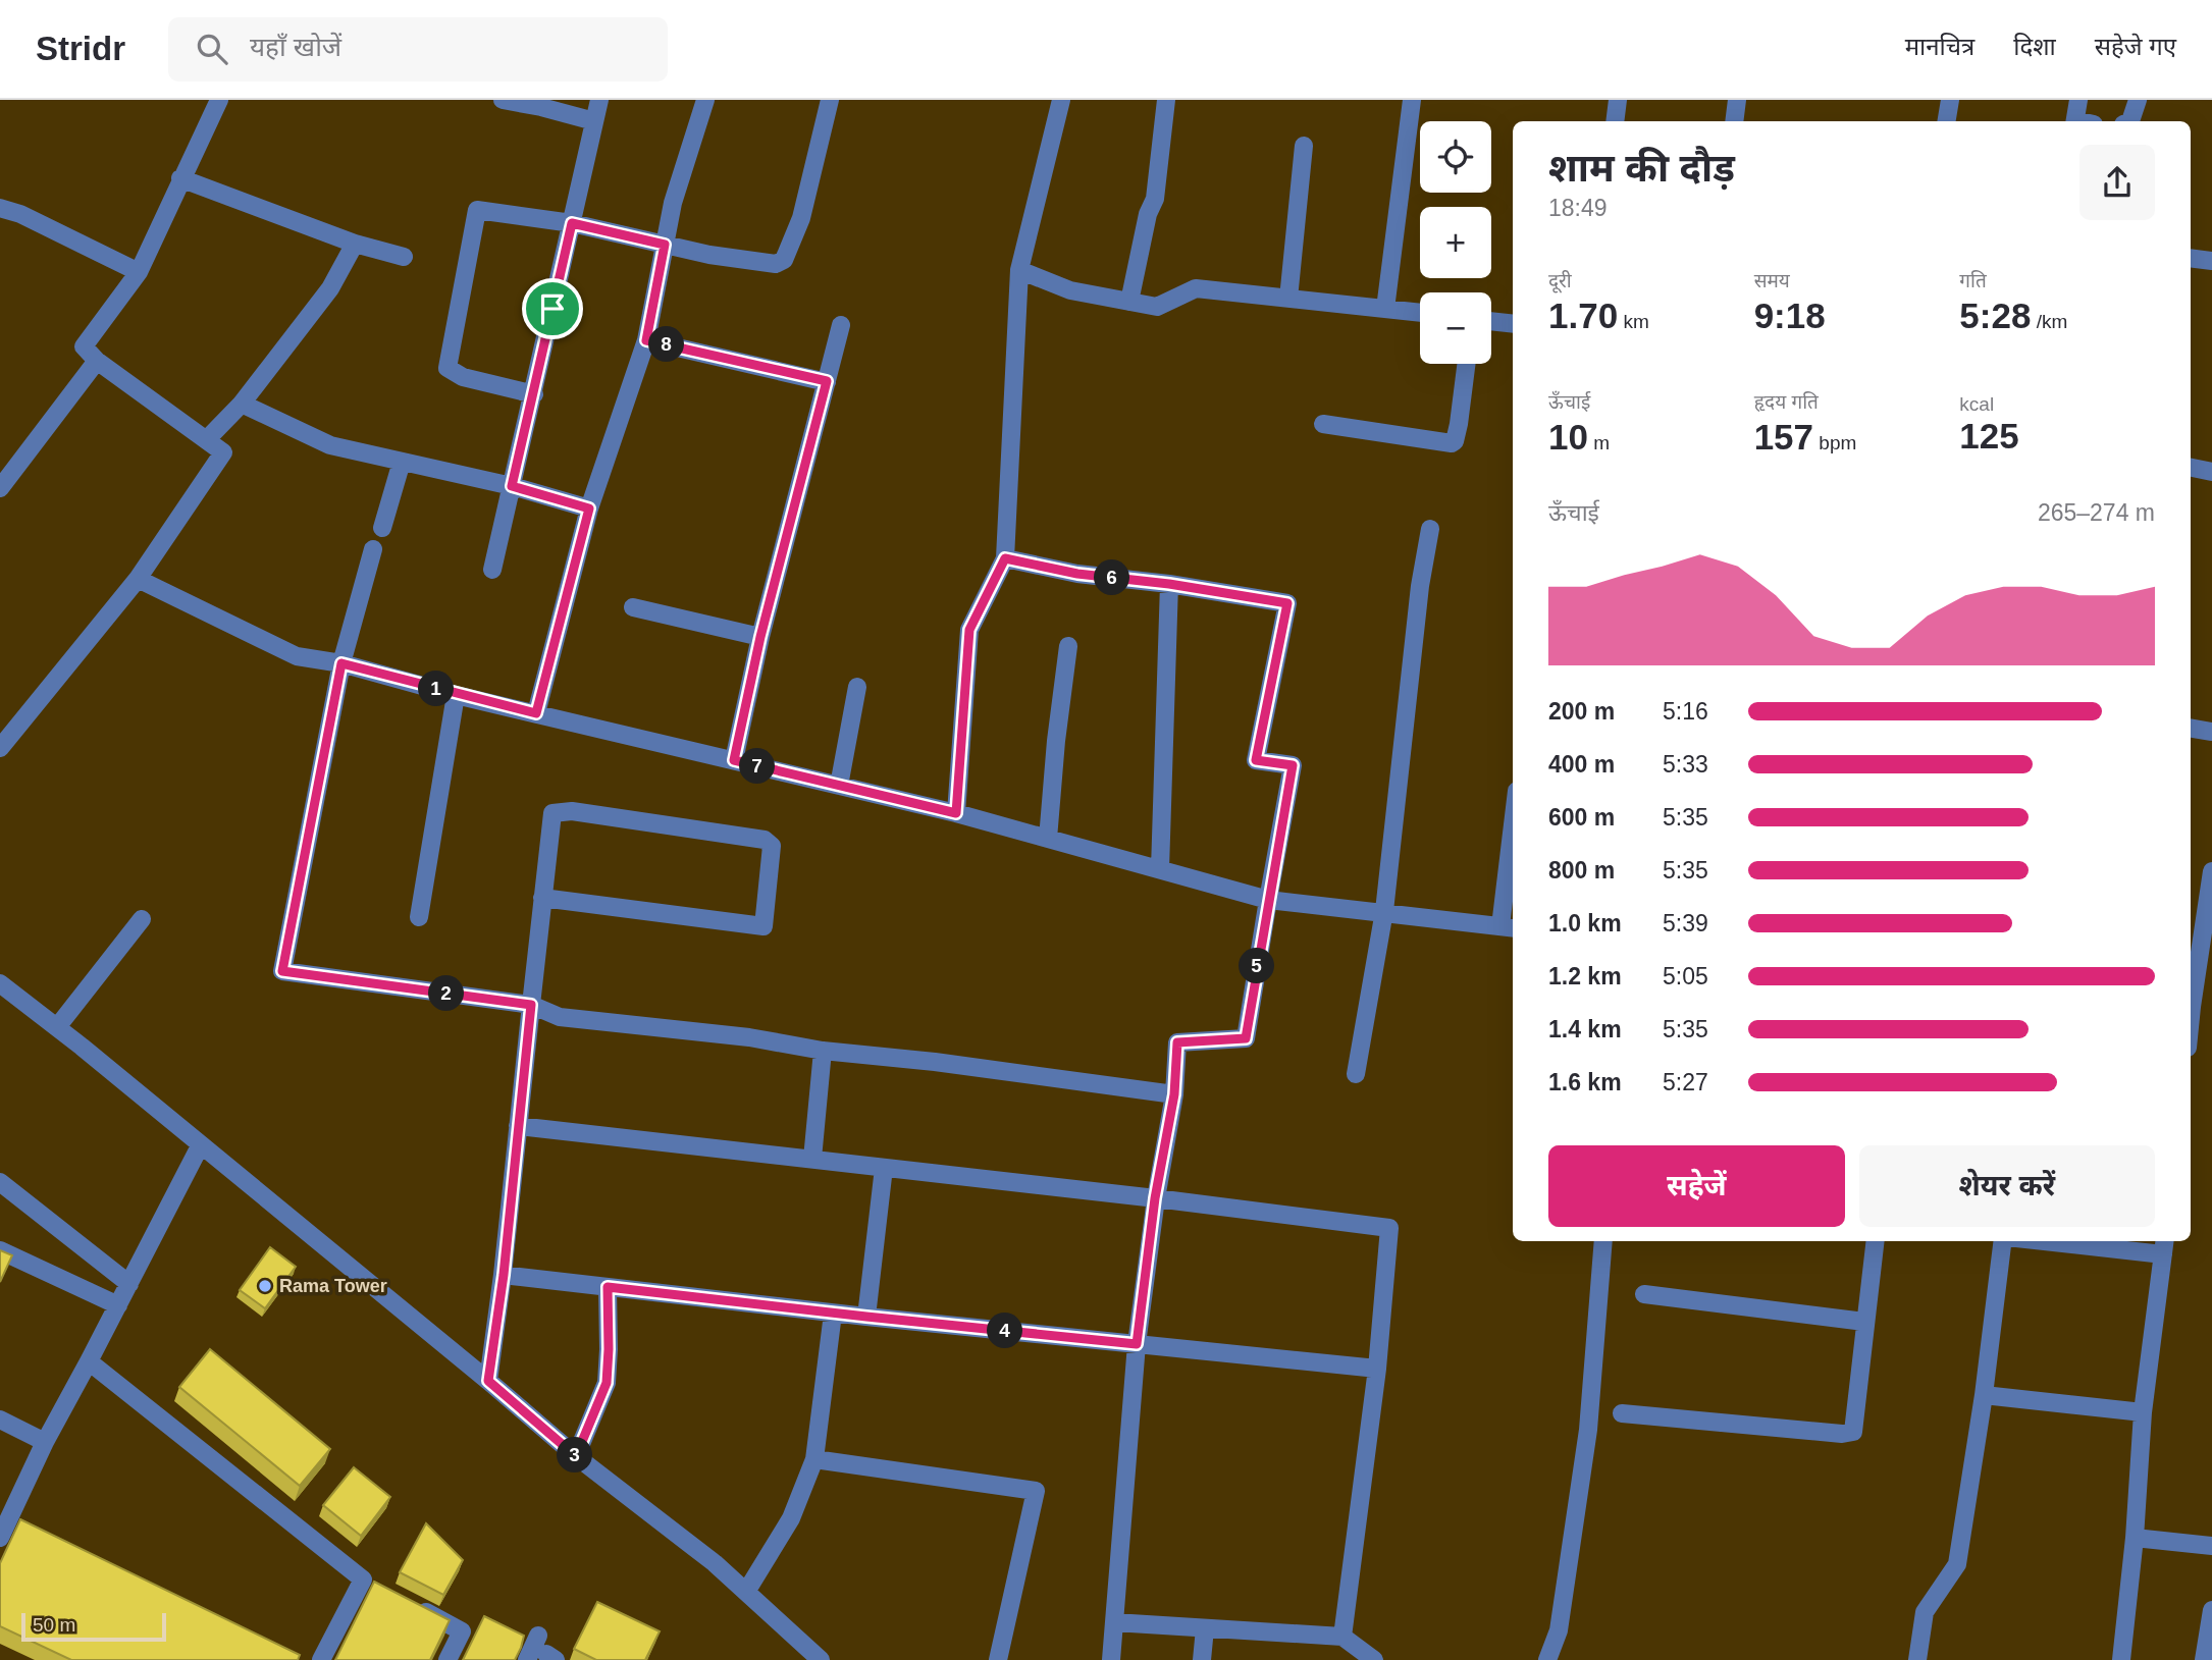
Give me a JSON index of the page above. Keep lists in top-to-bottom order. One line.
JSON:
{"places":["Rama Tower"],"scale_bar":"50 m","page":{"header":"Stridr","search":"यहाँ खोजें","nav":["मानचित्र","दिशा","सहेजे गए"],"map_buttons":["+","−"],"heading":["शाम की दौड़","18:49"],"stats":[["दूरी","1.70 km"],["समय","9:18"],["गति","5:28 /km"],["ऊँचाई","10 m"],["हृदय गति","157 bpm"],["kcal","125"]],"pins":["8","6","1","7","5","2","4","3"],"chart":["ऊँचाई","265–274 m"],"list":[{"name":"200 m","note":"5:16"},{"name":"400 m","note":"5:33"},{"name":"600 m","note":"5:35"},{"name":"800 m","note":"5:35"},{"name":"1.0 km","note":"5:39"},{"name":"1.2 km","note":"5:05"},{"name":"1.4 km","note":"5:35"},{"name":"1.6 km","note":"5:27"}],"buttons":["सहेजें","शेयर करें"],"scale":"50 m"}}
